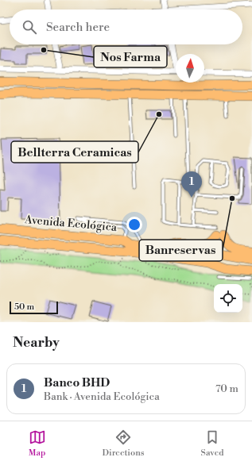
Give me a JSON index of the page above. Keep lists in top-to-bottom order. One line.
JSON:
{"streets":{"main road":["Avenida Ecológica"]},"places":["Nos Farma","Bellterra Ceramicas","Banreservas"],"scale_bar":"50 m","north":"top","page":{"search":"Search here","pins":"1","scale":"50 m","heading":"Nearby","list":[{"mark":"1","name":"Banco BHD","note":"Bank · Avenida Ecológica","value":"70 m"}],"nav":["Map","Directions","Saved"]}}
